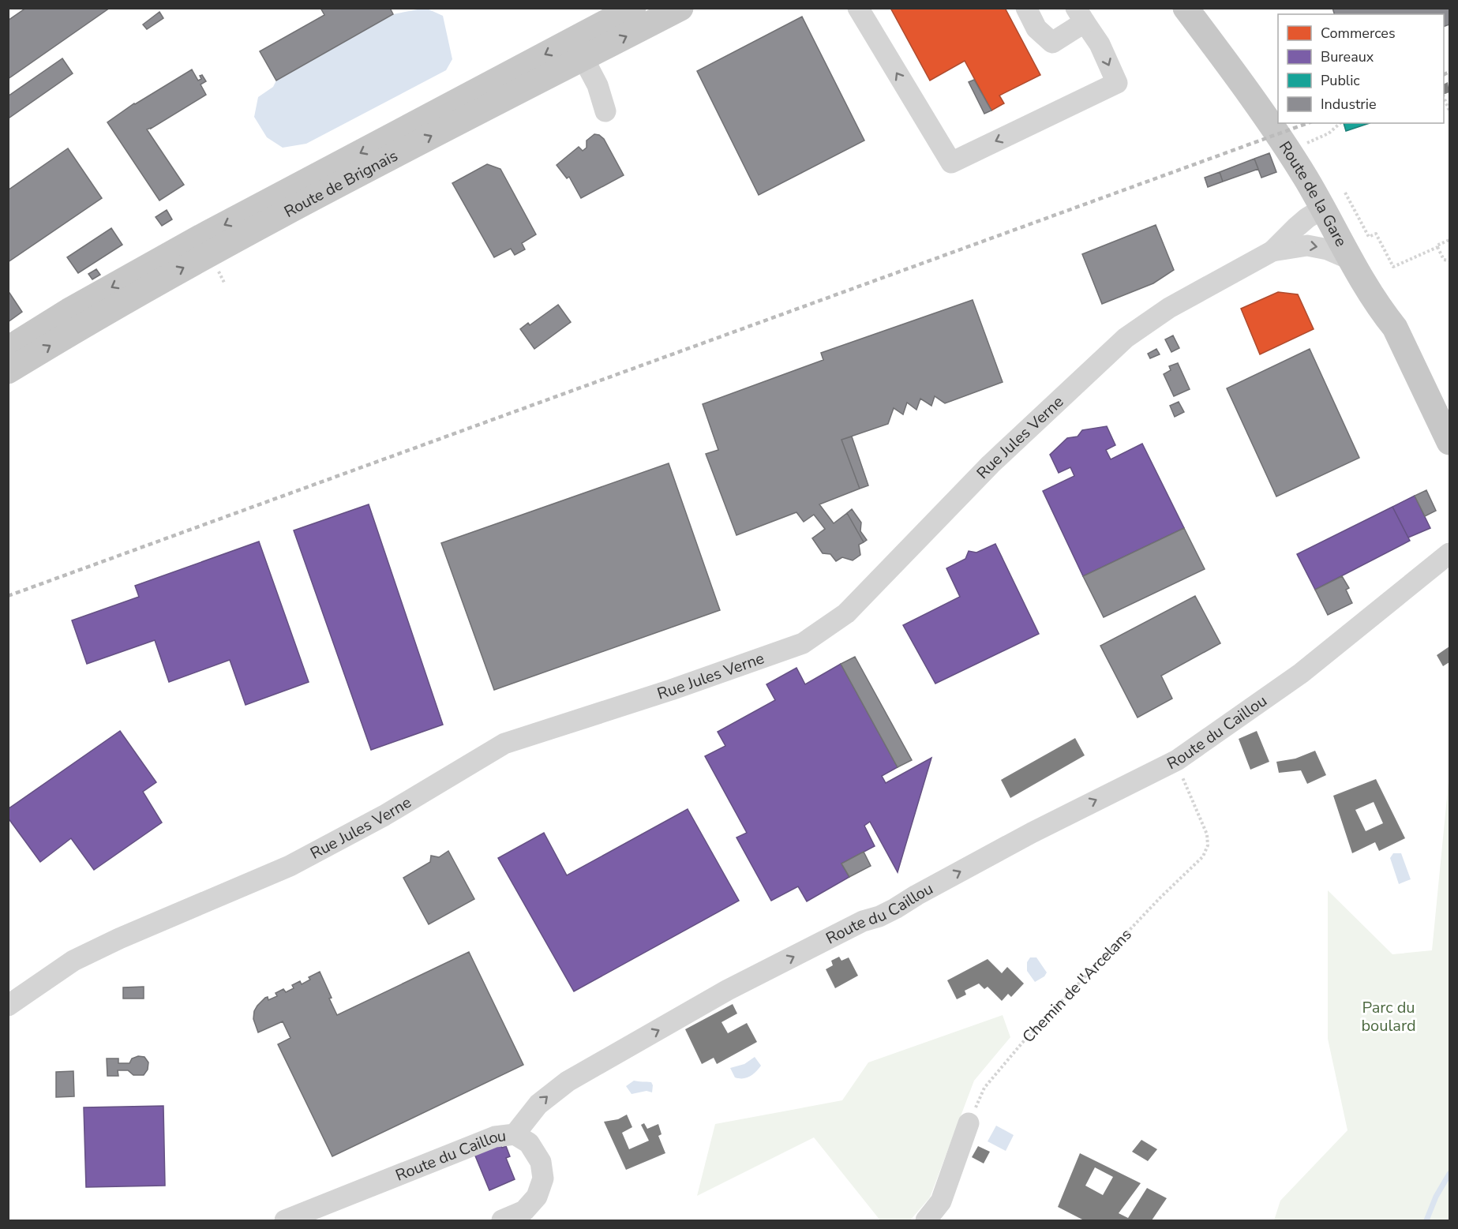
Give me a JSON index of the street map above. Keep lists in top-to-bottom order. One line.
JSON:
{"streets":{"main road":["Route de Brignais","Route de la Gare"],"street":["Rue Jules Verne","Route du Caillou"],"path":["Chemin de l'Arcelans"]},"crossings":[["Route de la Gare","Rue Jules Verne"],["Route du Caillou","Chemin de l'Arcelans"]],"one_way":["Route du Caillou"],"parks":["Parc du boulard"],"legend":["Commerces","Bureaux","Public","Industrie"]}
